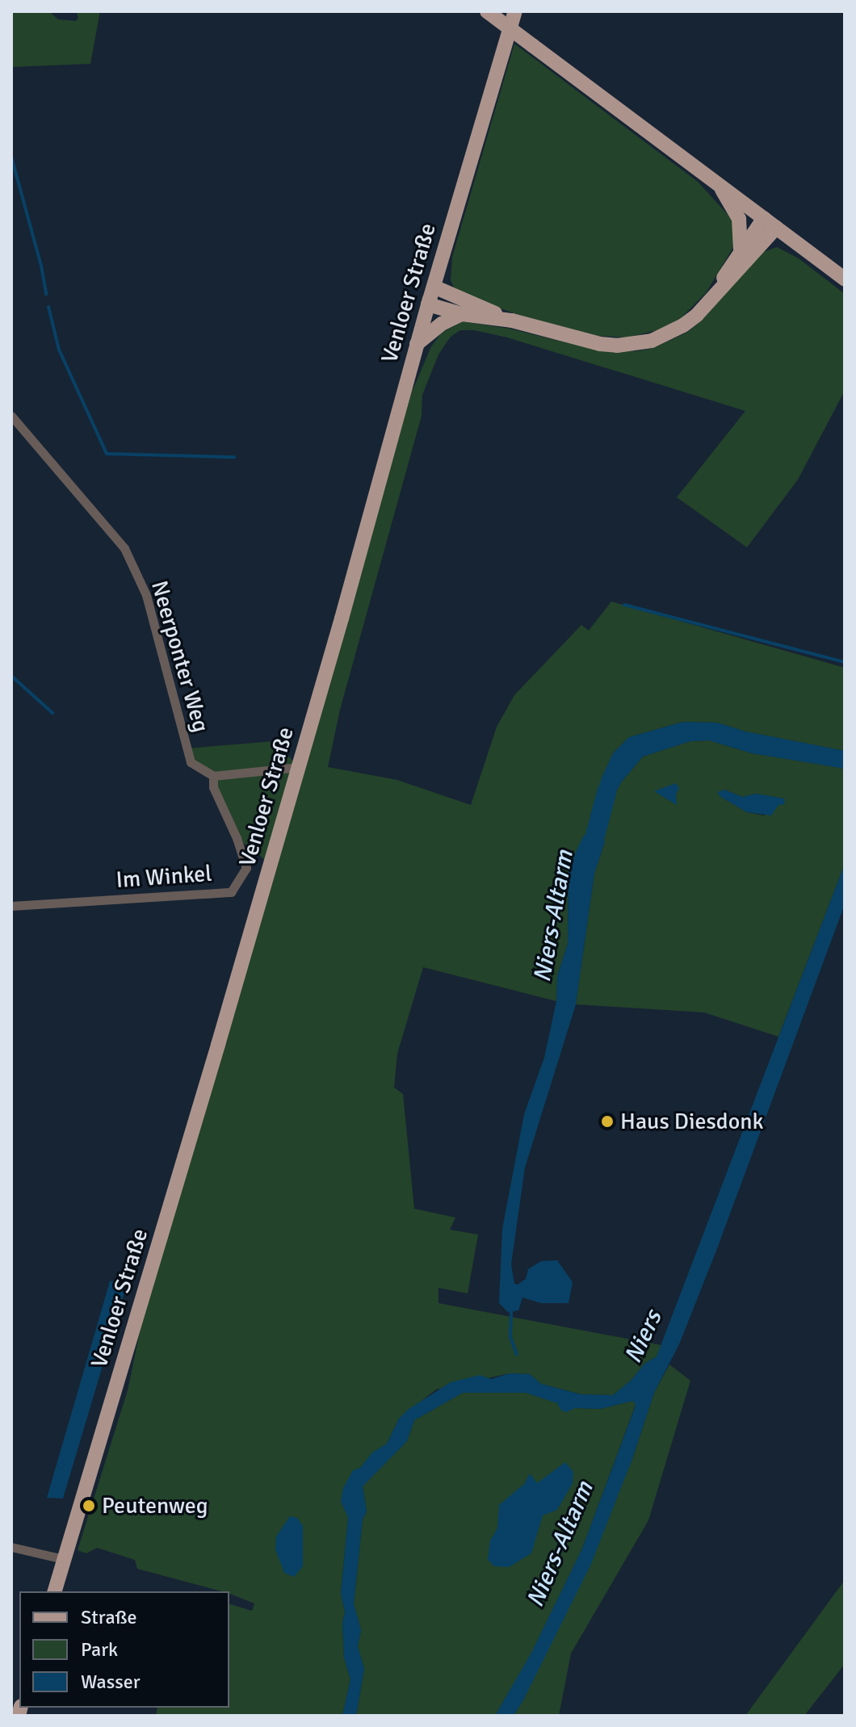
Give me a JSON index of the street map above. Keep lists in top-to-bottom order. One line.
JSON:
{"streets":{"main road":["Venloer Straße"],"street":["Neerponter Weg","Im Winkel"]},"crossings":[["Neerponter Weg","Im Winkel"]],"water":["Niers-Altarm","Niers"],"places":["Haus Diesdonk","Peutenweg"],"legend":["Straße","Park","Wasser"]}
